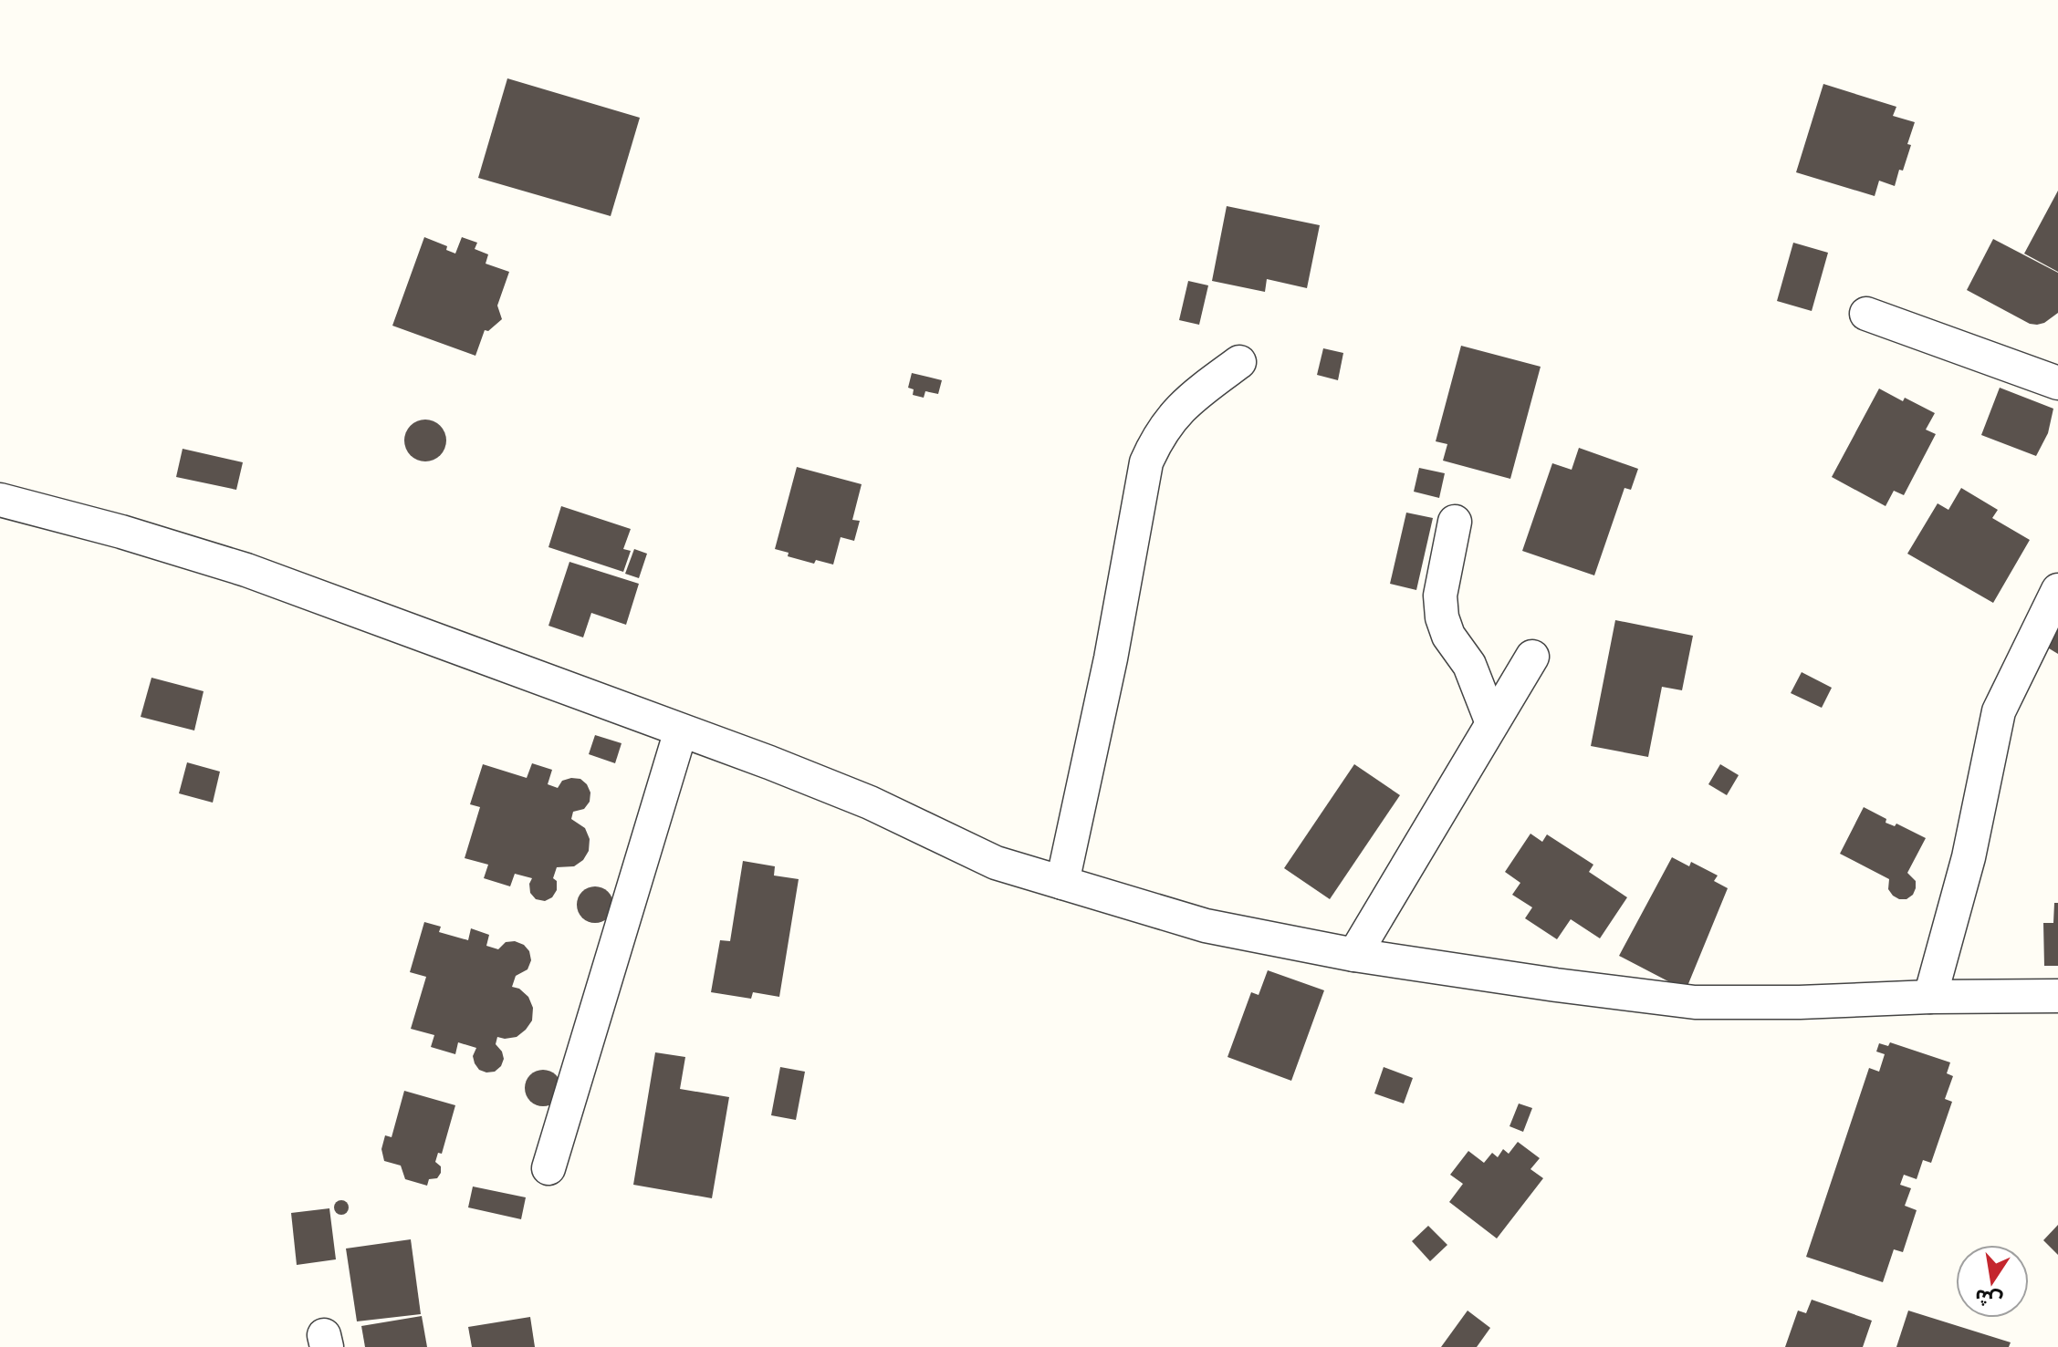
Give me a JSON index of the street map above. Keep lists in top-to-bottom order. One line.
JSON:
{"north":"bottom"}
